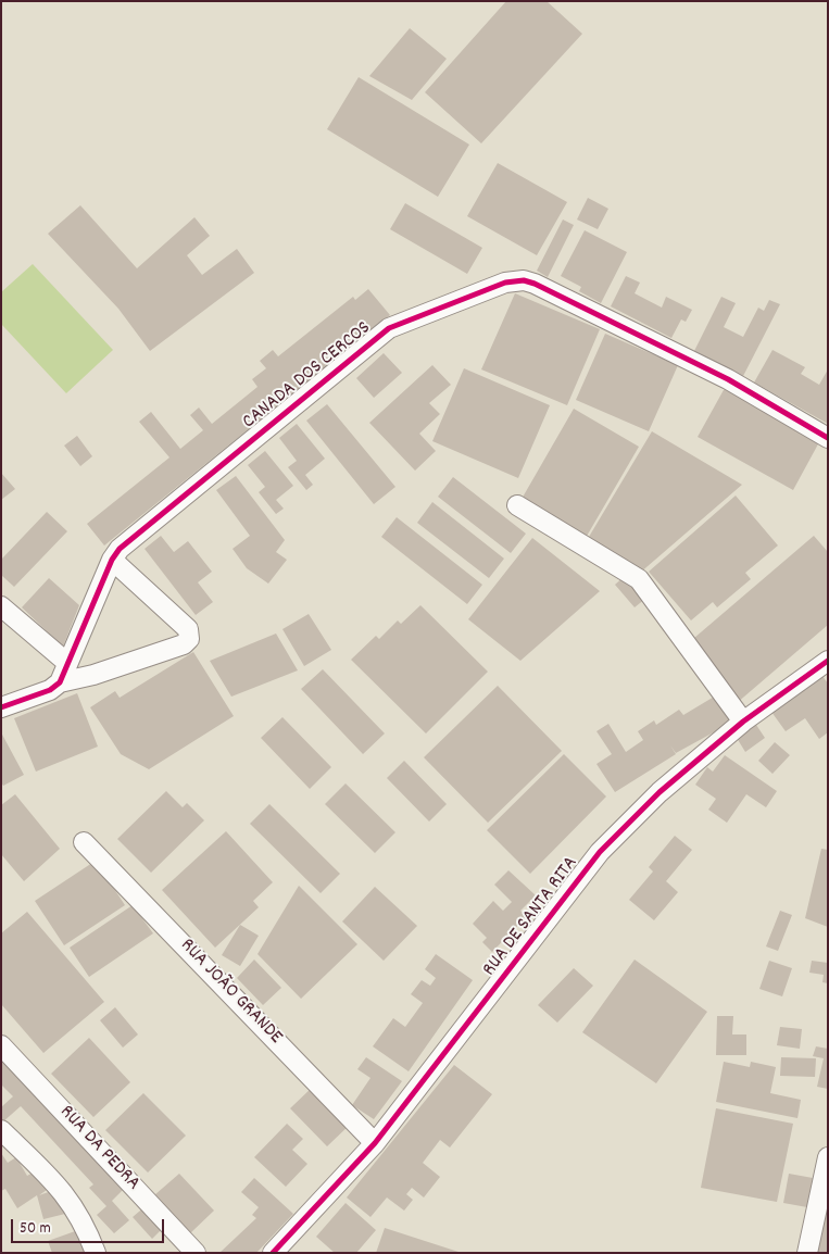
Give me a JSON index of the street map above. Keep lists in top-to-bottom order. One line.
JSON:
{"streets":{"street":["CANADA DOS CERCOS","RUA DE SANTA RITA","RUA JOÃO GRANDE","RUA DA PEDRA"]},"crossings":[["RUA DE SANTA RITA","RUA JOÃO GRANDE"]],"scale_bar":"50 m"}
